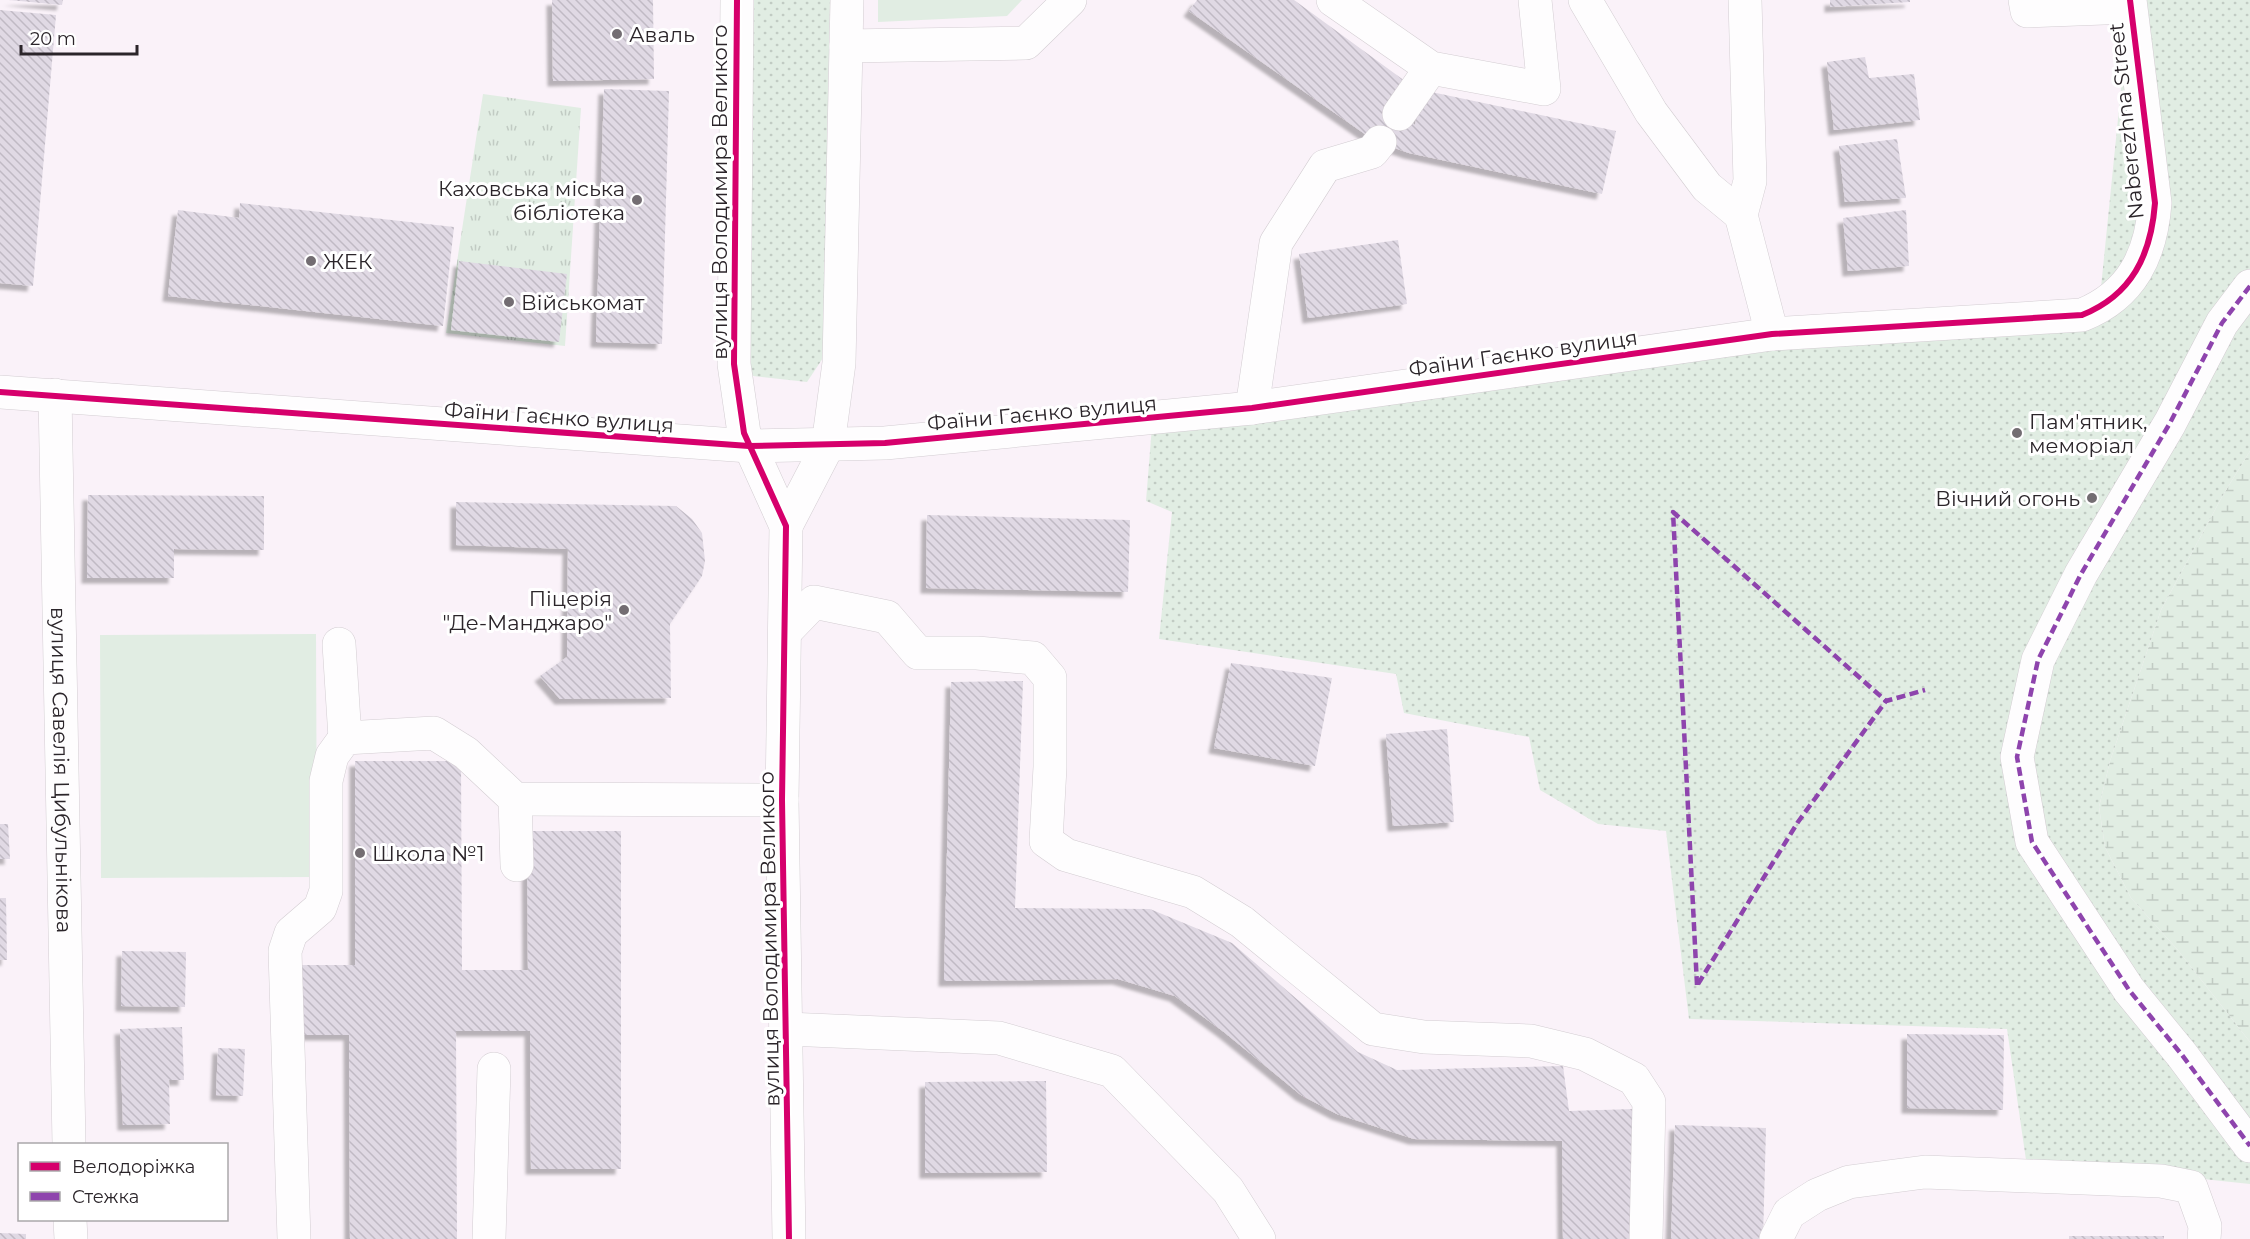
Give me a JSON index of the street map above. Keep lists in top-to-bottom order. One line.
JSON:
{"streets":{"street":["Naberezhna Street","вулиця Володимира Великого","Фаїни Гаєнко вулиця","вулиця Савелія Цибульнікова"]},"crossings":[["Naberezhna Street","Фаїни Гаєнко вулиця"],["вулиця Володимира Великого","Фаїни Гаєнко вулиця"],["Фаїни Гаєнко вулиця","вулиця Савелія Цибульнікова"]],"places":["Аваль","Каховська міська бібліотека","ЖЕК","Військомат","Пам'ятник, меморіал","Вічний огонь","Піцерія \"Де-Манджаро\"","Школа №1"],"legend":["Велодоріжка","Стежка"],"scale_bar":"20 m"}
